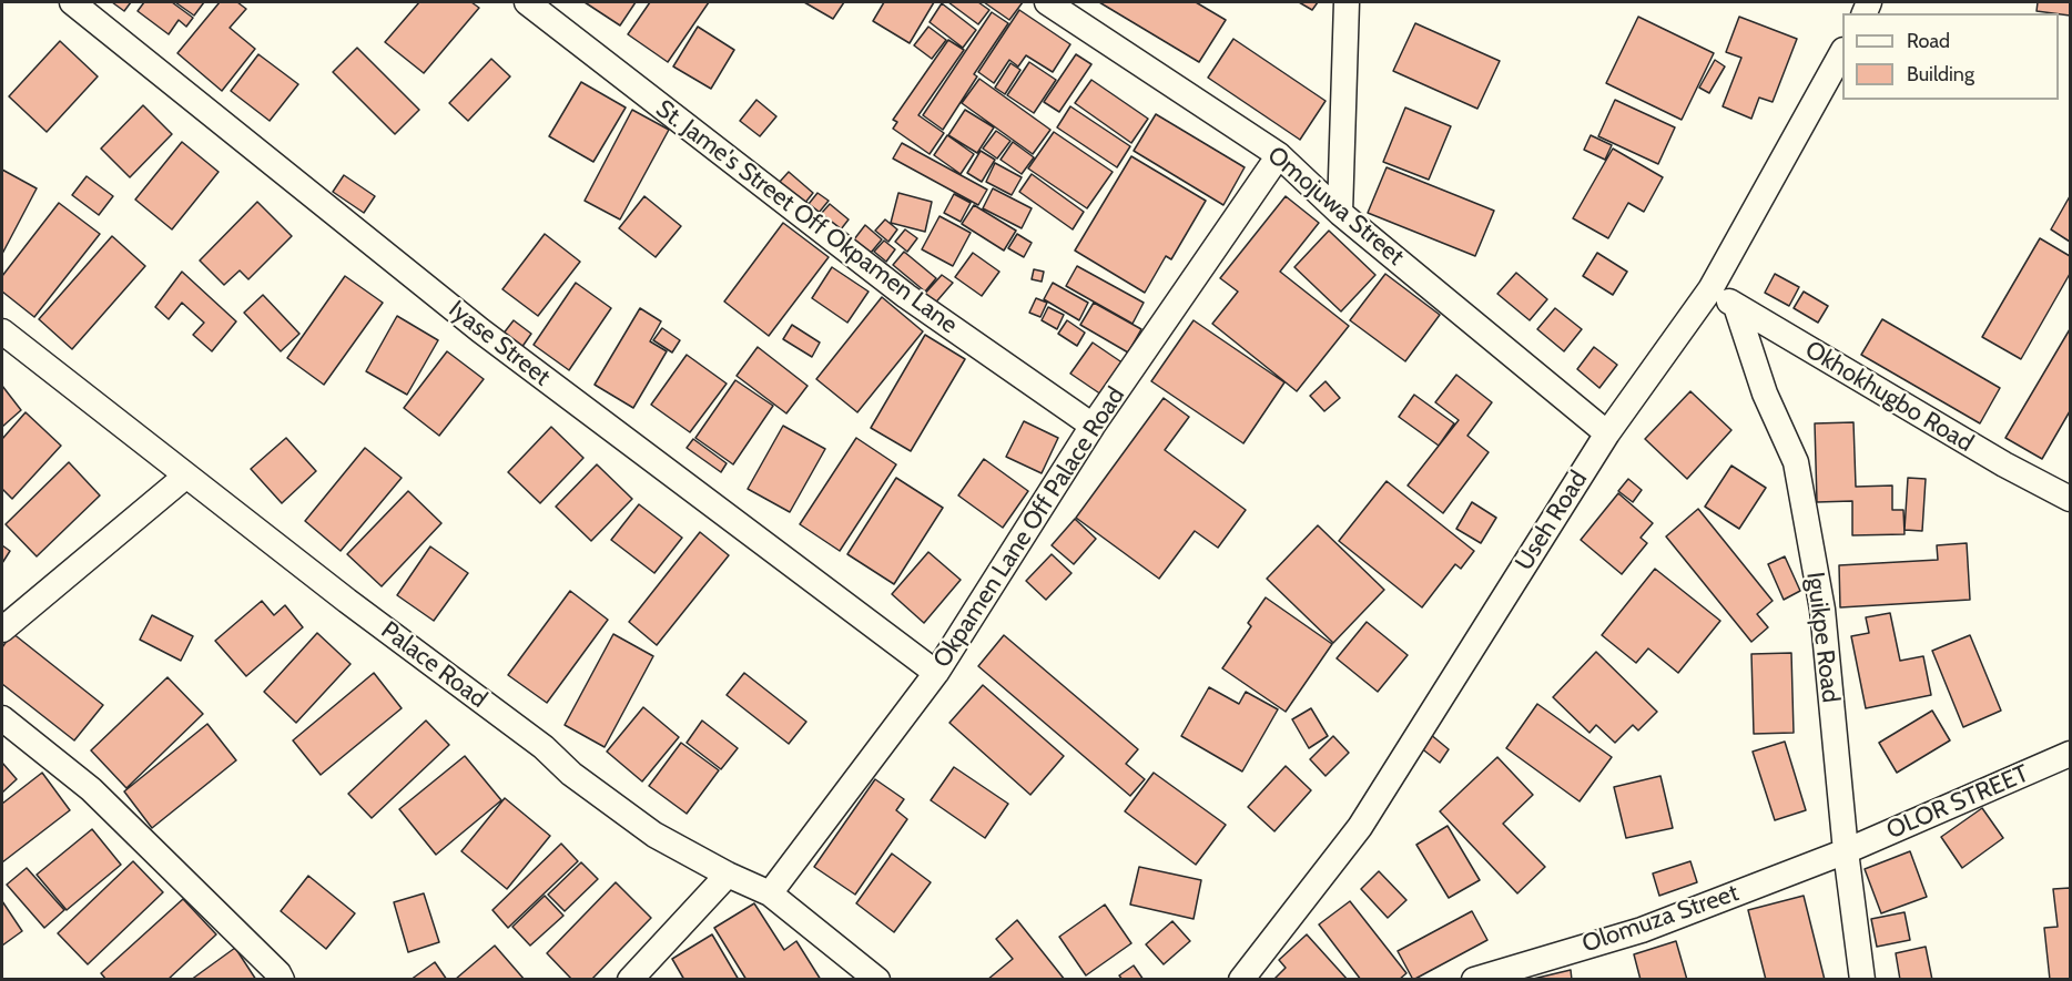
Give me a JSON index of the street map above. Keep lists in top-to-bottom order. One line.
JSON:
{"streets":{"street":["Omojuwa Street","St. Jame's Street Off Okpamen Lane","Iyase Street","Okhokhugbo Road","Useh Road","Okpamen Lane Off Palace Road","Iguikpe Road","Palace Road","OLOR STREET","Olomuza Street"]},"crossings":[["Omojuwa Street","Useh Road"],["Omojuwa Street","Okpamen Lane Off Palace Road"],["St. Jame's Street Off Okpamen Lane","Okpamen Lane Off Palace Road"],["Iyase Street","Okpamen Lane Off Palace Road"],["Okhokhugbo Road","Useh Road"],["Okhokhugbo Road","Iguikpe Road"],["Okpamen Lane Off Palace Road","Palace Road"],["Iguikpe Road","OLOR STREET"],["Iguikpe Road","Olomuza Street"],["OLOR STREET","Olomuza Street"]],"legend":["Road","Building"]}
